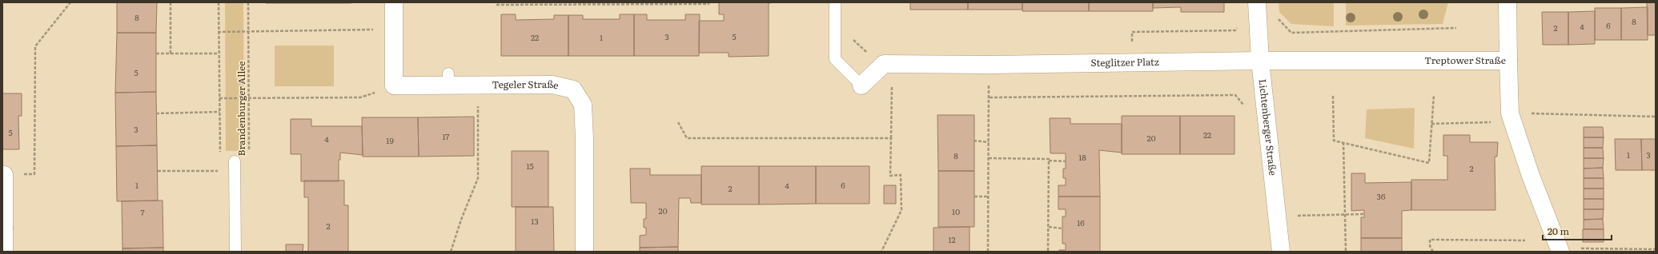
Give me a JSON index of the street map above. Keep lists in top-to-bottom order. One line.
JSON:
{"streets":{"street":["Steglitzer Platz","Treptower Straße","Tegeler Straße","Lichtenberger Straße"],"path":["Brandenburger Allee"]},"crossings":[["Steglitzer Platz","Treptower Straße"],["Steglitzer Platz","Lichtenberger Straße"],["Treptower Straße","Lichtenberger Straße"]],"house_numbers":["8","8","6","4","2","3","5","22","1","5","3","5","22","17","20","4","19","1","3","8","18","15","2","1","4","6","2","36","20","10","7","13","16","2","12"],"scale_bar":"20 m"}
